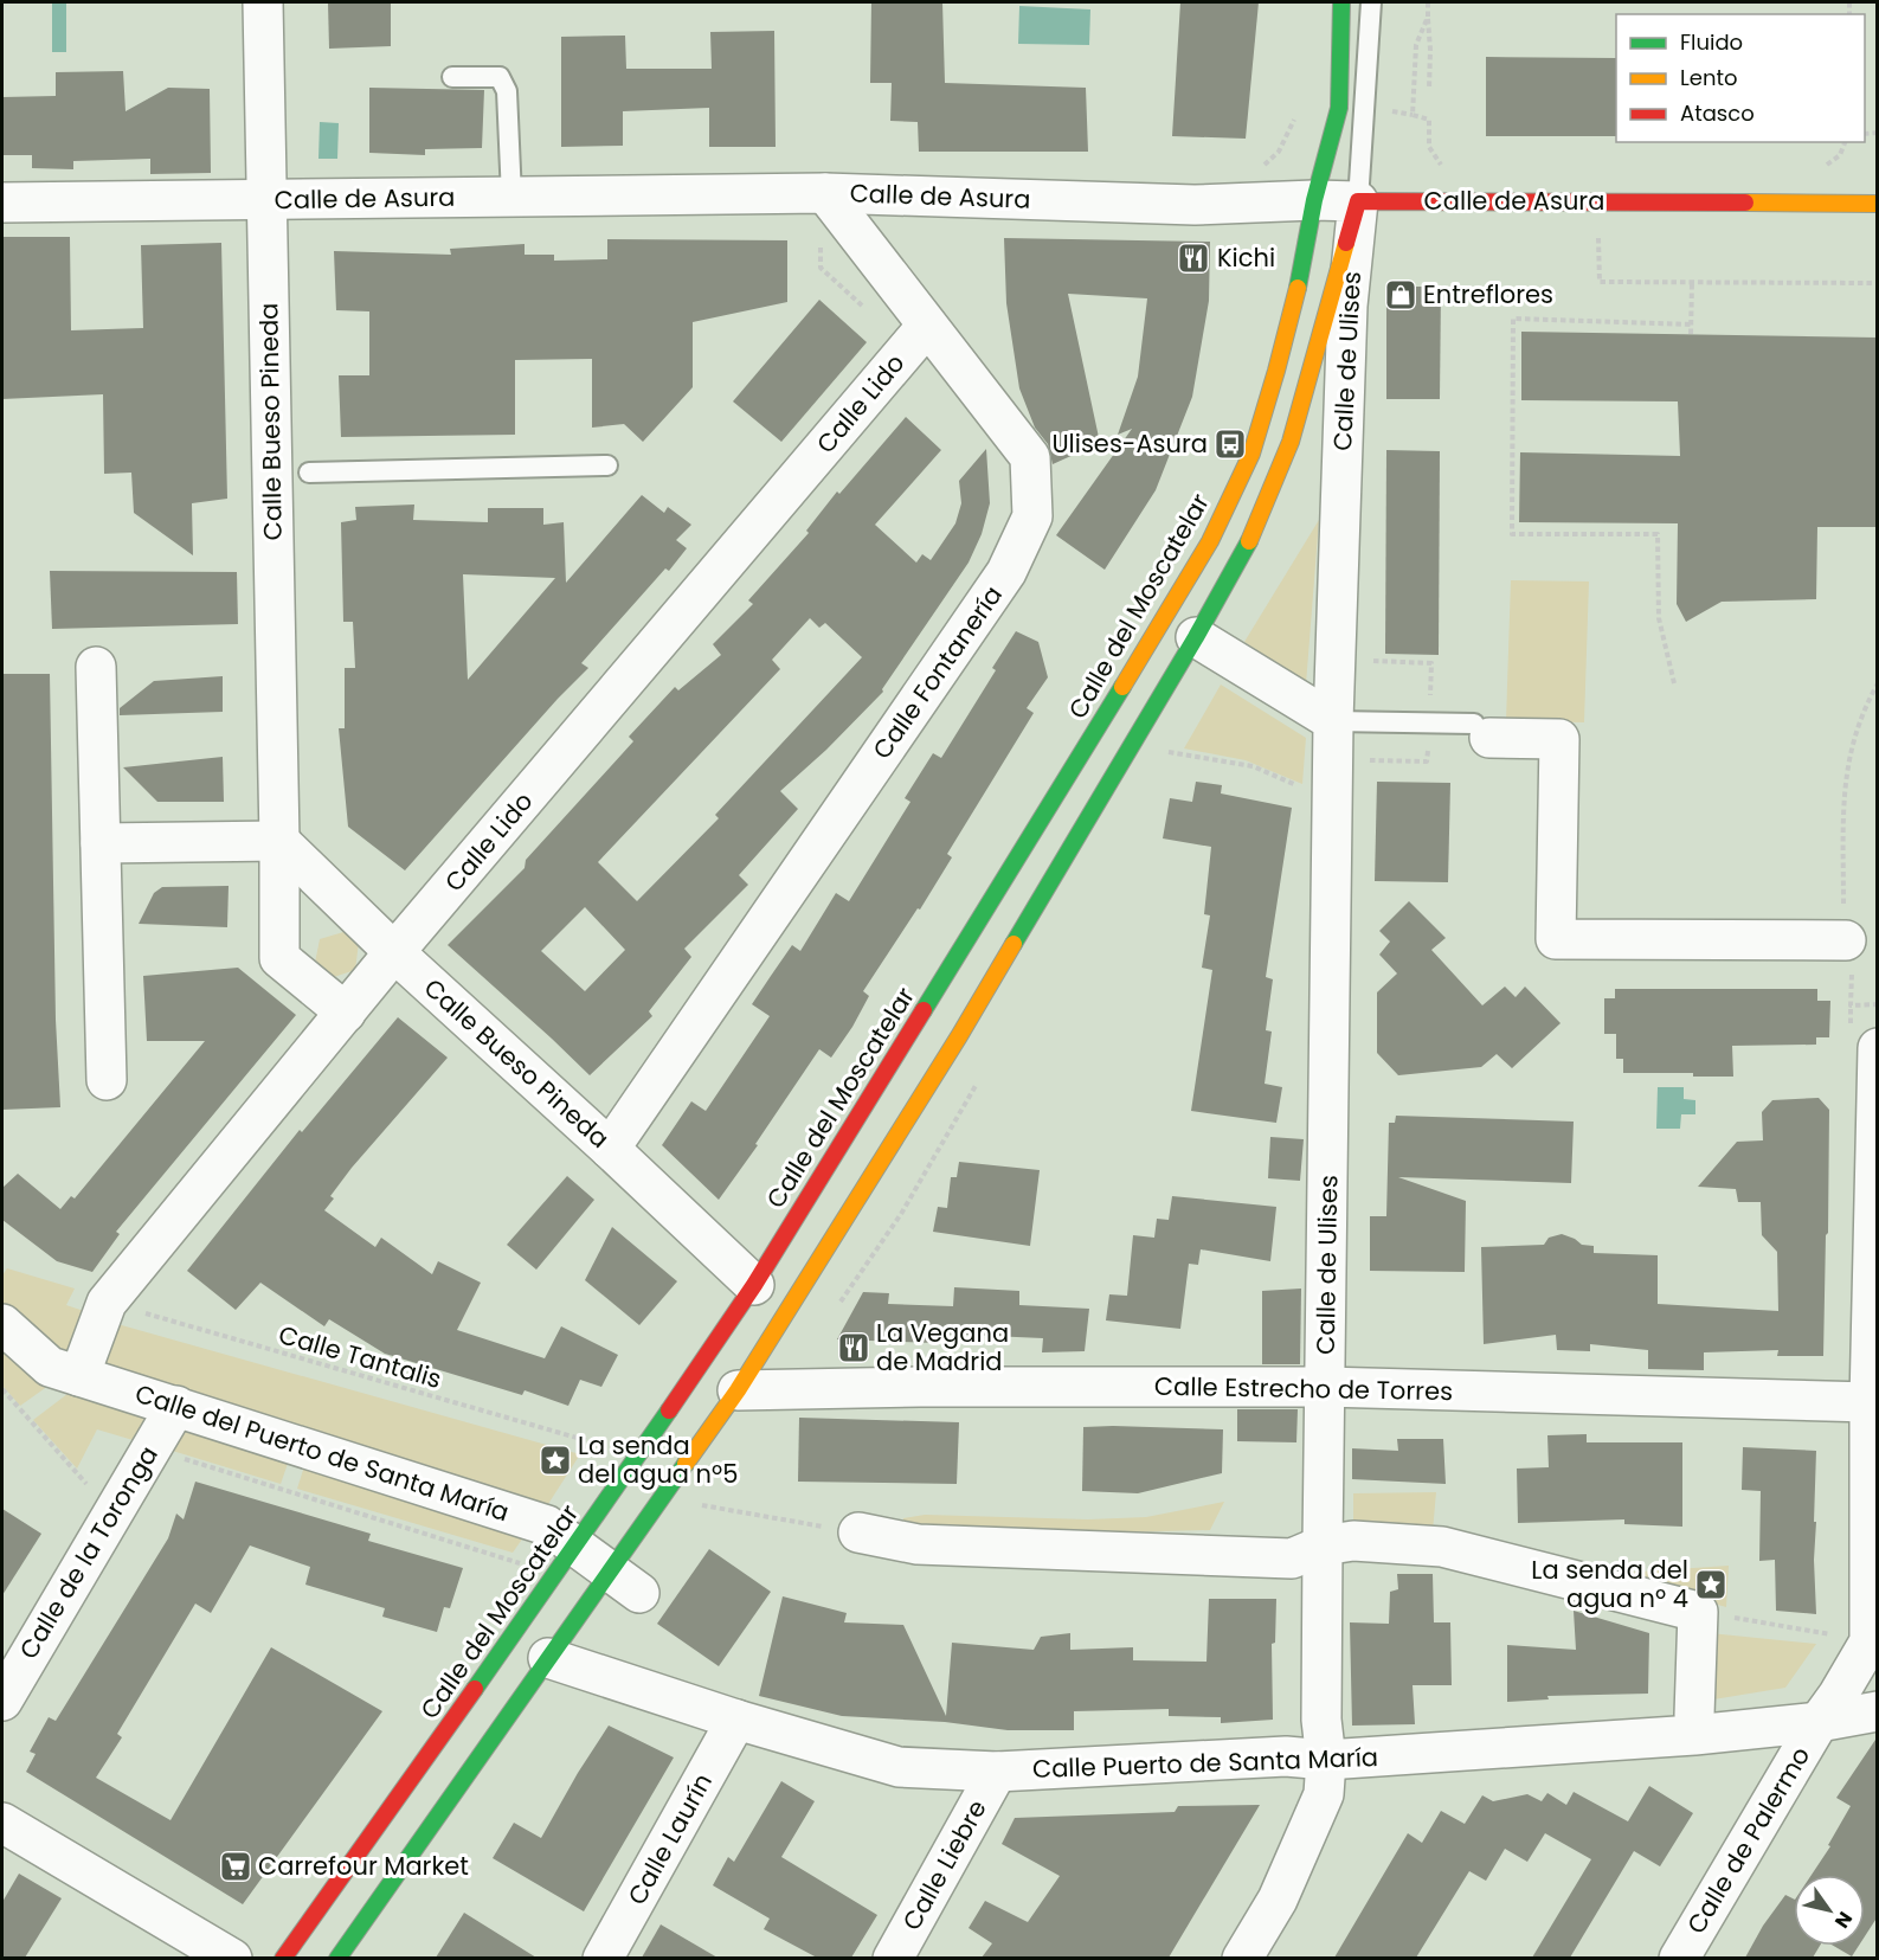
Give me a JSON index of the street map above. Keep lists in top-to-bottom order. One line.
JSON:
{"streets":{"street":["Calle de Asura","Calle de Ulises","Calle Lido","Calle Bueso Pineda","Calle del Moscatelar","Calle Fontanería","Calle Estrecho de Torres","Calle del Puerto de Santa María","Calle de la Toronga","Calle Puerto de Santa María","Calle Laurín","Calle de Palermo","Calle Liebre"],"path":["Calle Tantalis"]},"crossings":[["Calle de Asura","Calle de Ulises"],["Calle de Asura","Calle Bueso Pineda"],["Calle de Asura","Calle del Moscatelar"],["Calle de Asura","Calle Fontanería"],["Calle de Ulises","Calle Estrecho de Torres"],["Calle de Ulises","Calle Puerto de Santa María"],["Calle Lido","Calle Bueso Pineda"],["Calle Lido","Calle Fontanería"],["Calle Lido","Calle Tantalis"],["Calle Lido","Calle del Puerto de Santa María"],["Calle Bueso Pineda","Calle del Moscatelar"],["Calle Bueso Pineda","Calle Fontanería"],["Calle del Moscatelar","Calle del Puerto de Santa María"],["Calle Estrecho de Torres","Calle de Palermo"],["Calle del Puerto de Santa María","Calle de la Toronga"],["Calle Puerto de Santa María","Calle Laurín"],["Calle Puerto de Santa María","Calle de Palermo"],["Calle Puerto de Santa María","Calle Liebre"]],"places":{"restaurant":["Kichi","La Vegana de Madrid"],"shop":["Entreflores"],"bus stop":["Ulises-Asura"],"place":["La senda del agua nº5","La senda del agua nº 4"],"supermarket":["Carrefour Market"]},"legend":["Fluido","Lento","Atasco"],"north":"bottom right"}
